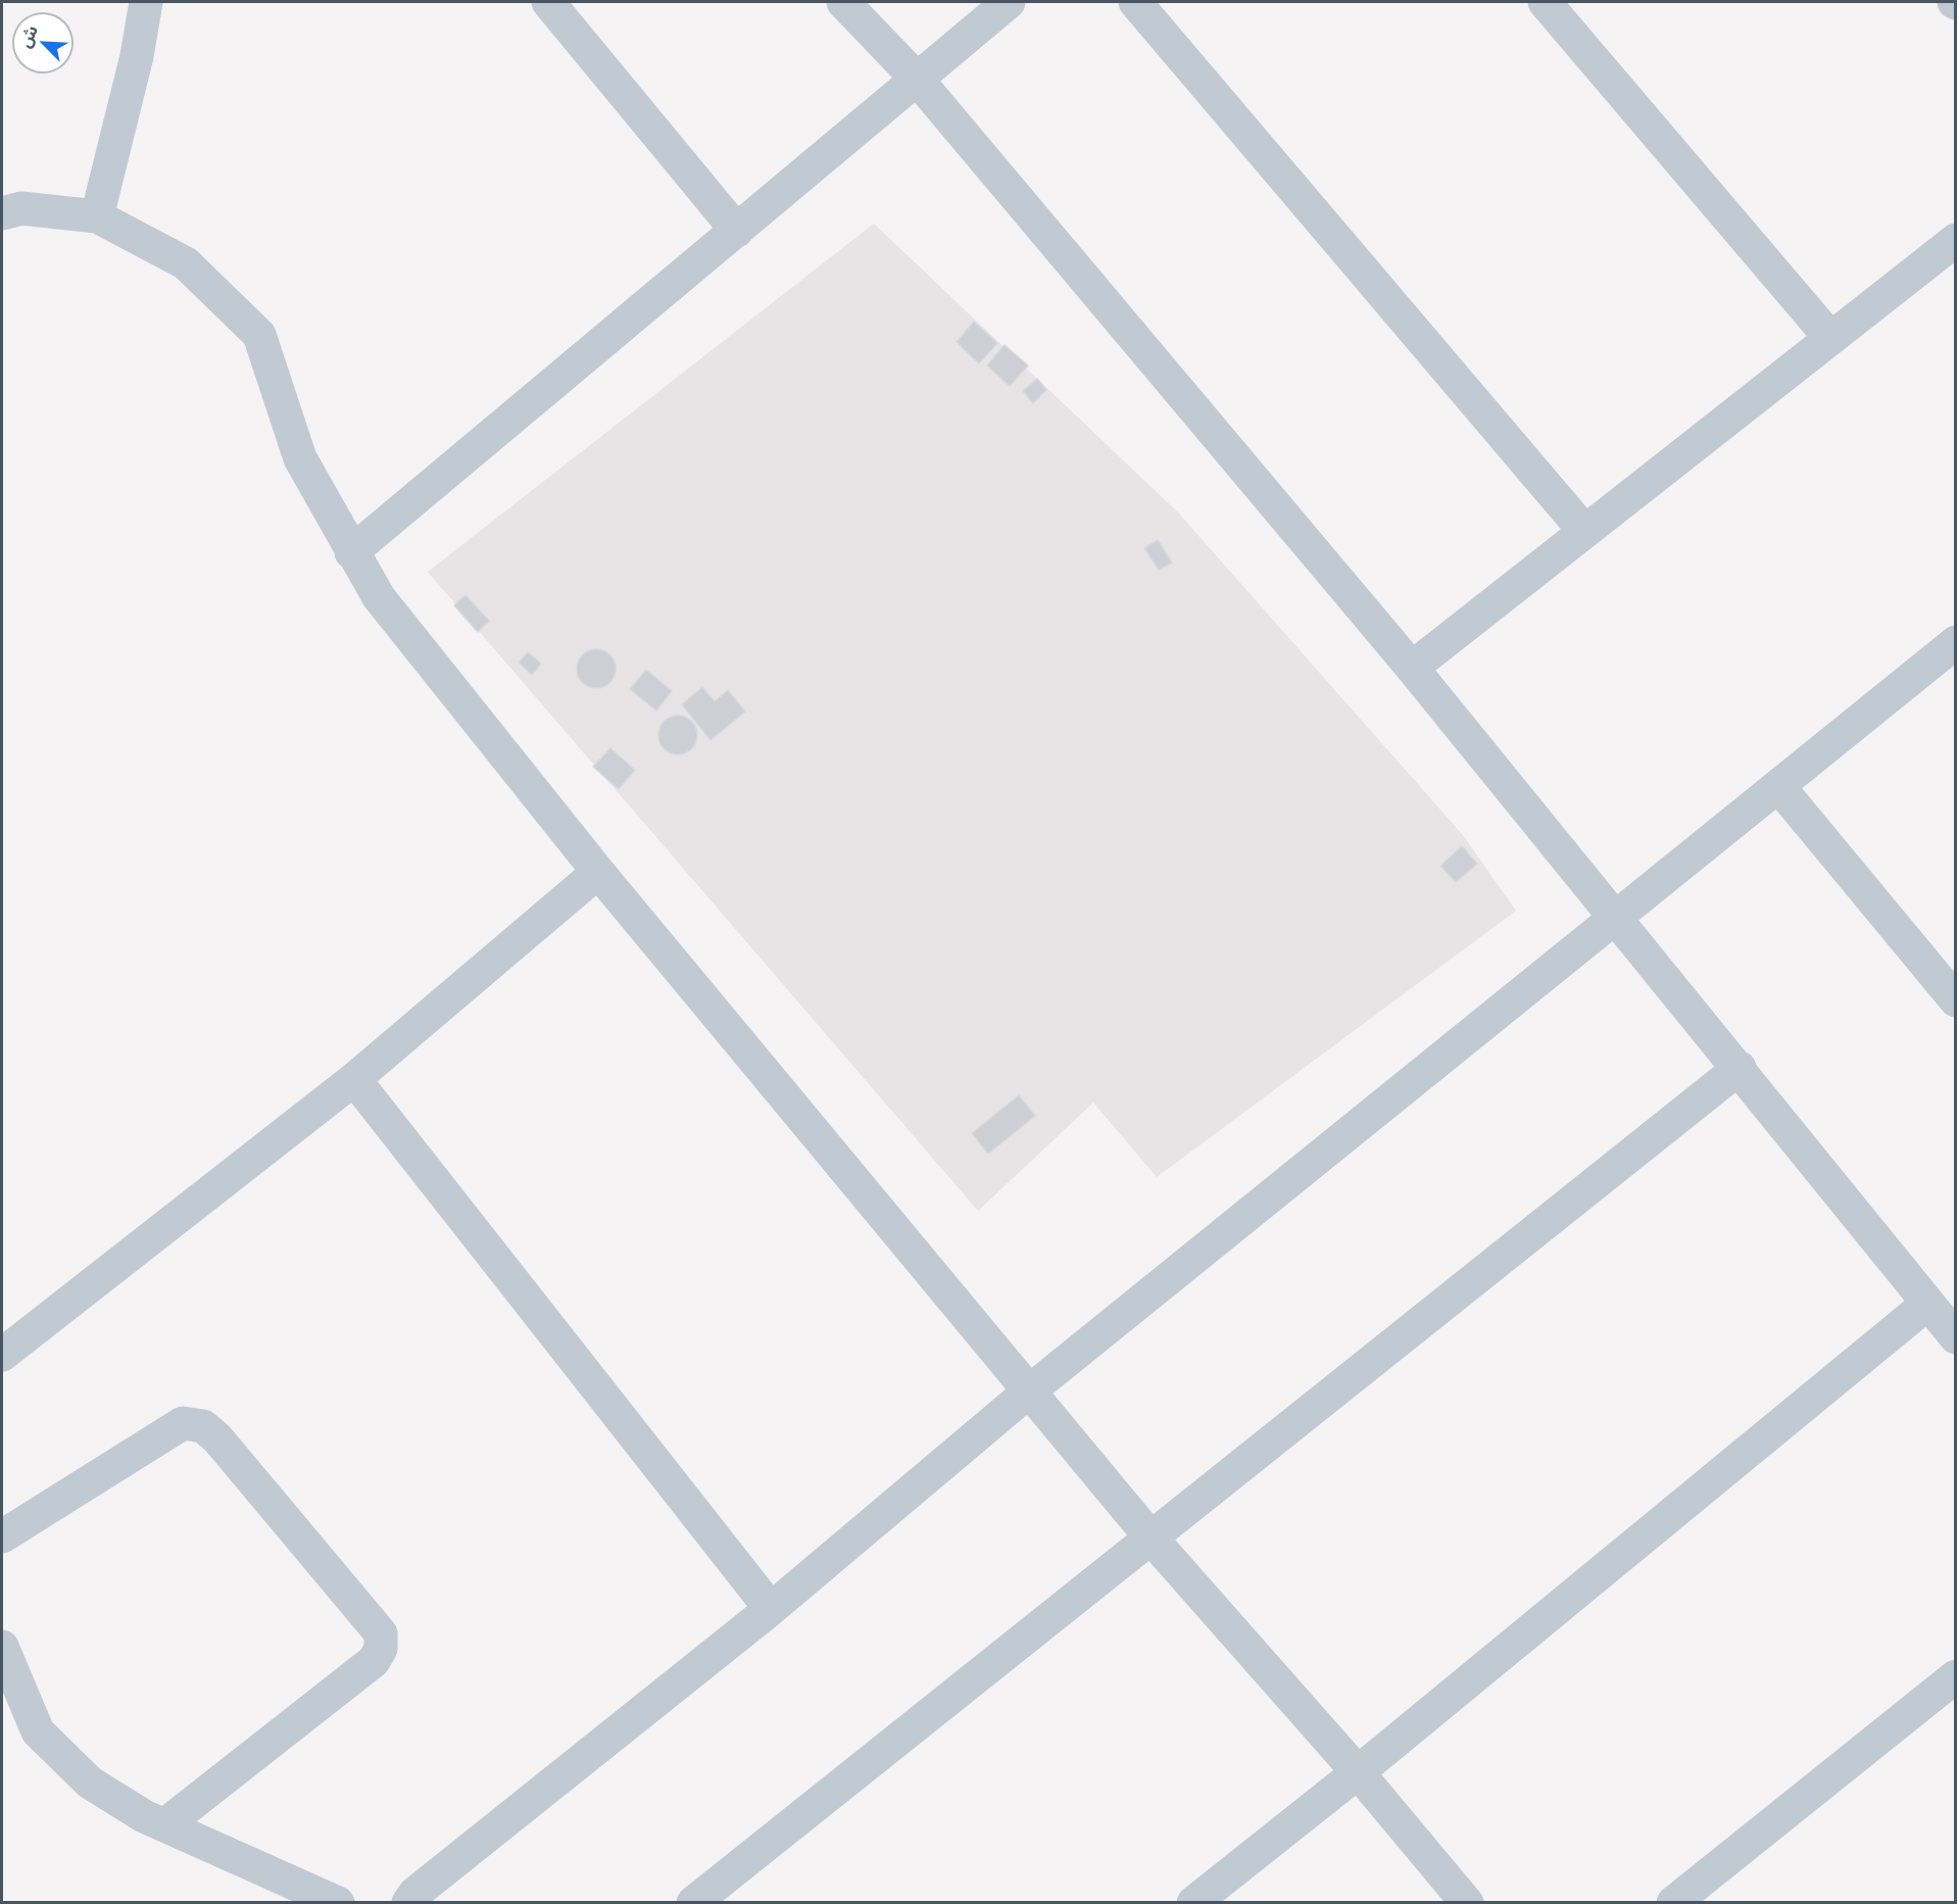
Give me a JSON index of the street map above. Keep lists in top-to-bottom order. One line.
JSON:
{"north":"top left"}
